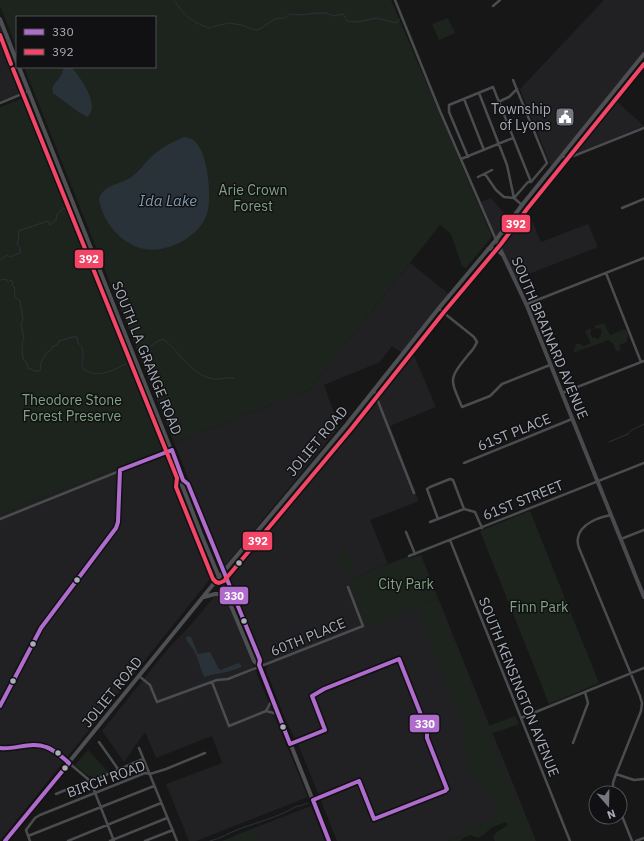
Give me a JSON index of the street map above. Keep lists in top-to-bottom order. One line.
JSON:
{"streets":{"main road":["SOUTH LA GRANGE ROAD","JOLIET ROAD"],"street":["SOUTH BRAINARD AVENUE","61ST PLACE","61ST STREET","60TH PLACE","SOUTH KENSINGTON AVENUE","BIRCH ROAD"]},"crossings":[["SOUTH BRAINARD AVENUE","61ST PLACE"],["SOUTH BRAINARD AVENUE","JOLIET ROAD"],["SOUTH BRAINARD AVENUE","61ST STREET"],["SOUTH LA GRANGE ROAD","JOLIET ROAD"],["SOUTH LA GRANGE ROAD","60TH PLACE"],["61ST STREET","SOUTH KENSINGTON AVENUE"]],"water":["Ida Lake"],"parks":["Arie Crown Forest","Theodore Stone Forest Preserve","City Park","Finn Park"],"places":{"public building":["Township of Lyons"]},"lines":["transit line 392","transit line 330"],"legend":["330","392"],"north":"bottom"}
